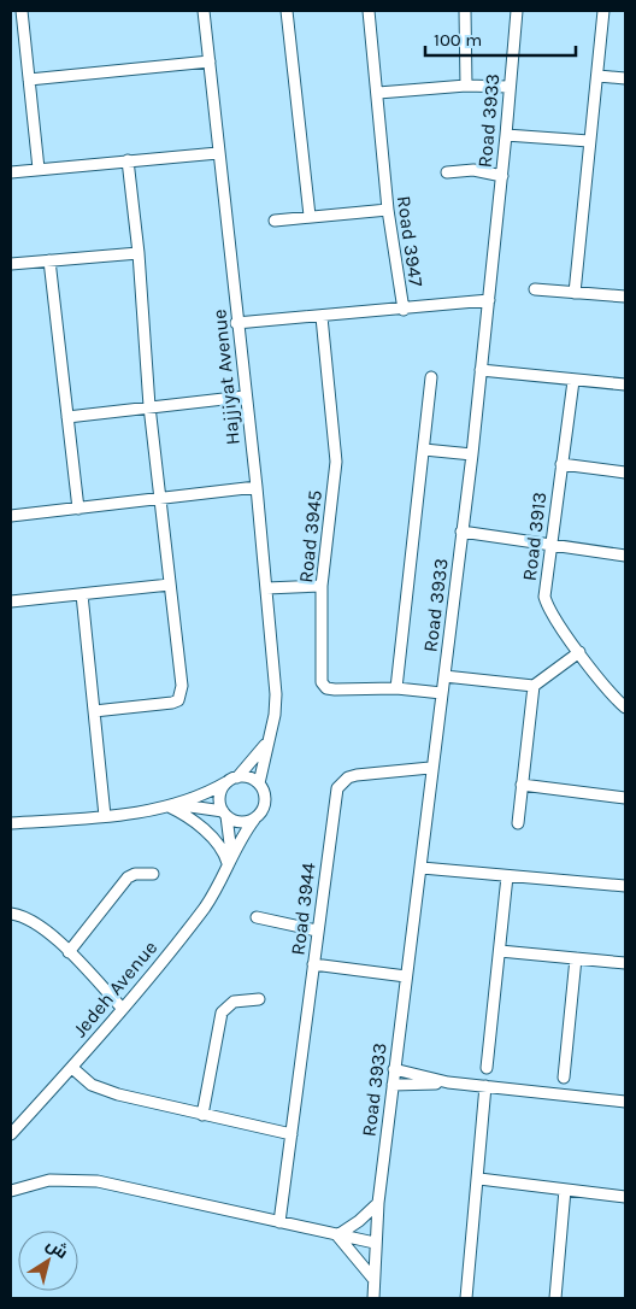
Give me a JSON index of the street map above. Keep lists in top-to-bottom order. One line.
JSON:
{"streets":{"street":["Road 3933","Road 3947","Hajjiyat Avenue","Road 3945","Road 3913","Road 3944","Jedeh Avenue"]},"crossings":[["Road 3933","Road 3945"],["Road 3933","Road 3944"],["Road 3947","Hajjiyat Avenue"],["Road 3947","Road 3945"],["Hajjiyat Avenue","Jedeh Avenue"]],"scale_bar":"100 m","north":"top right"}
